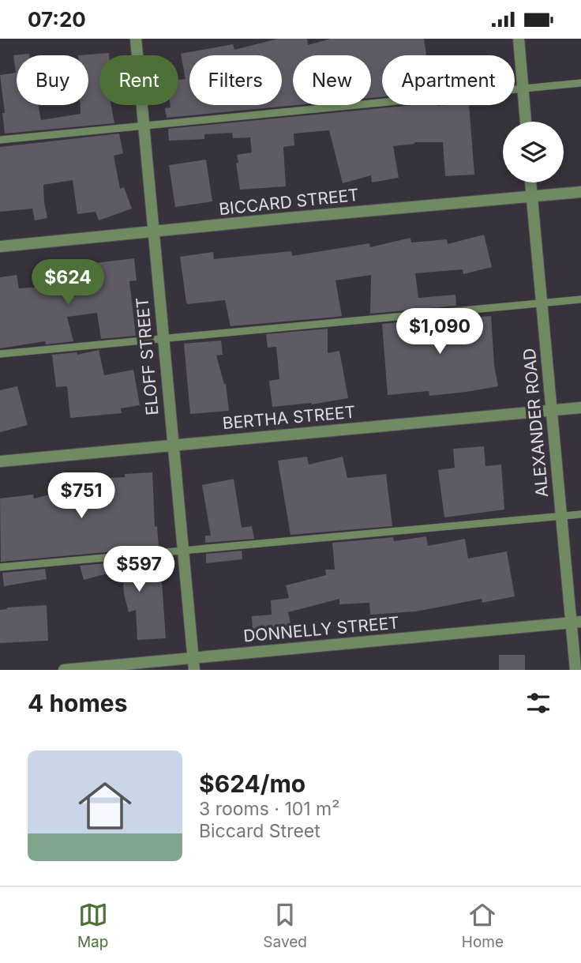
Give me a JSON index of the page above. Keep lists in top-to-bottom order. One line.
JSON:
{"streets":{"street":["BICCARD STREET","ELOFF STREET","BERTHA STREET","ALEXANDER ROAD","DONNELLY STREET"]},"crossings":[["BICCARD STREET","ELOFF STREET"],["BICCARD STREET","ALEXANDER ROAD"],["ELOFF STREET","BERTHA STREET"],["ELOFF STREET","DONNELLY STREET"],["BERTHA STREET","ALEXANDER ROAD"],["ALEXANDER ROAD","DONNELLY STREET"]],"page":{"status":"07:20","chip":["Buy","Rent","Filters","New","Apartment"],"price":["$624","$1,090","$751","$597"],"heading":"4 homes","list":[{"name":"$624/mo","note":"3 rooms · 101 m² · Biccard Street"}],"tabs":["Map","Saved","Home"]}}
